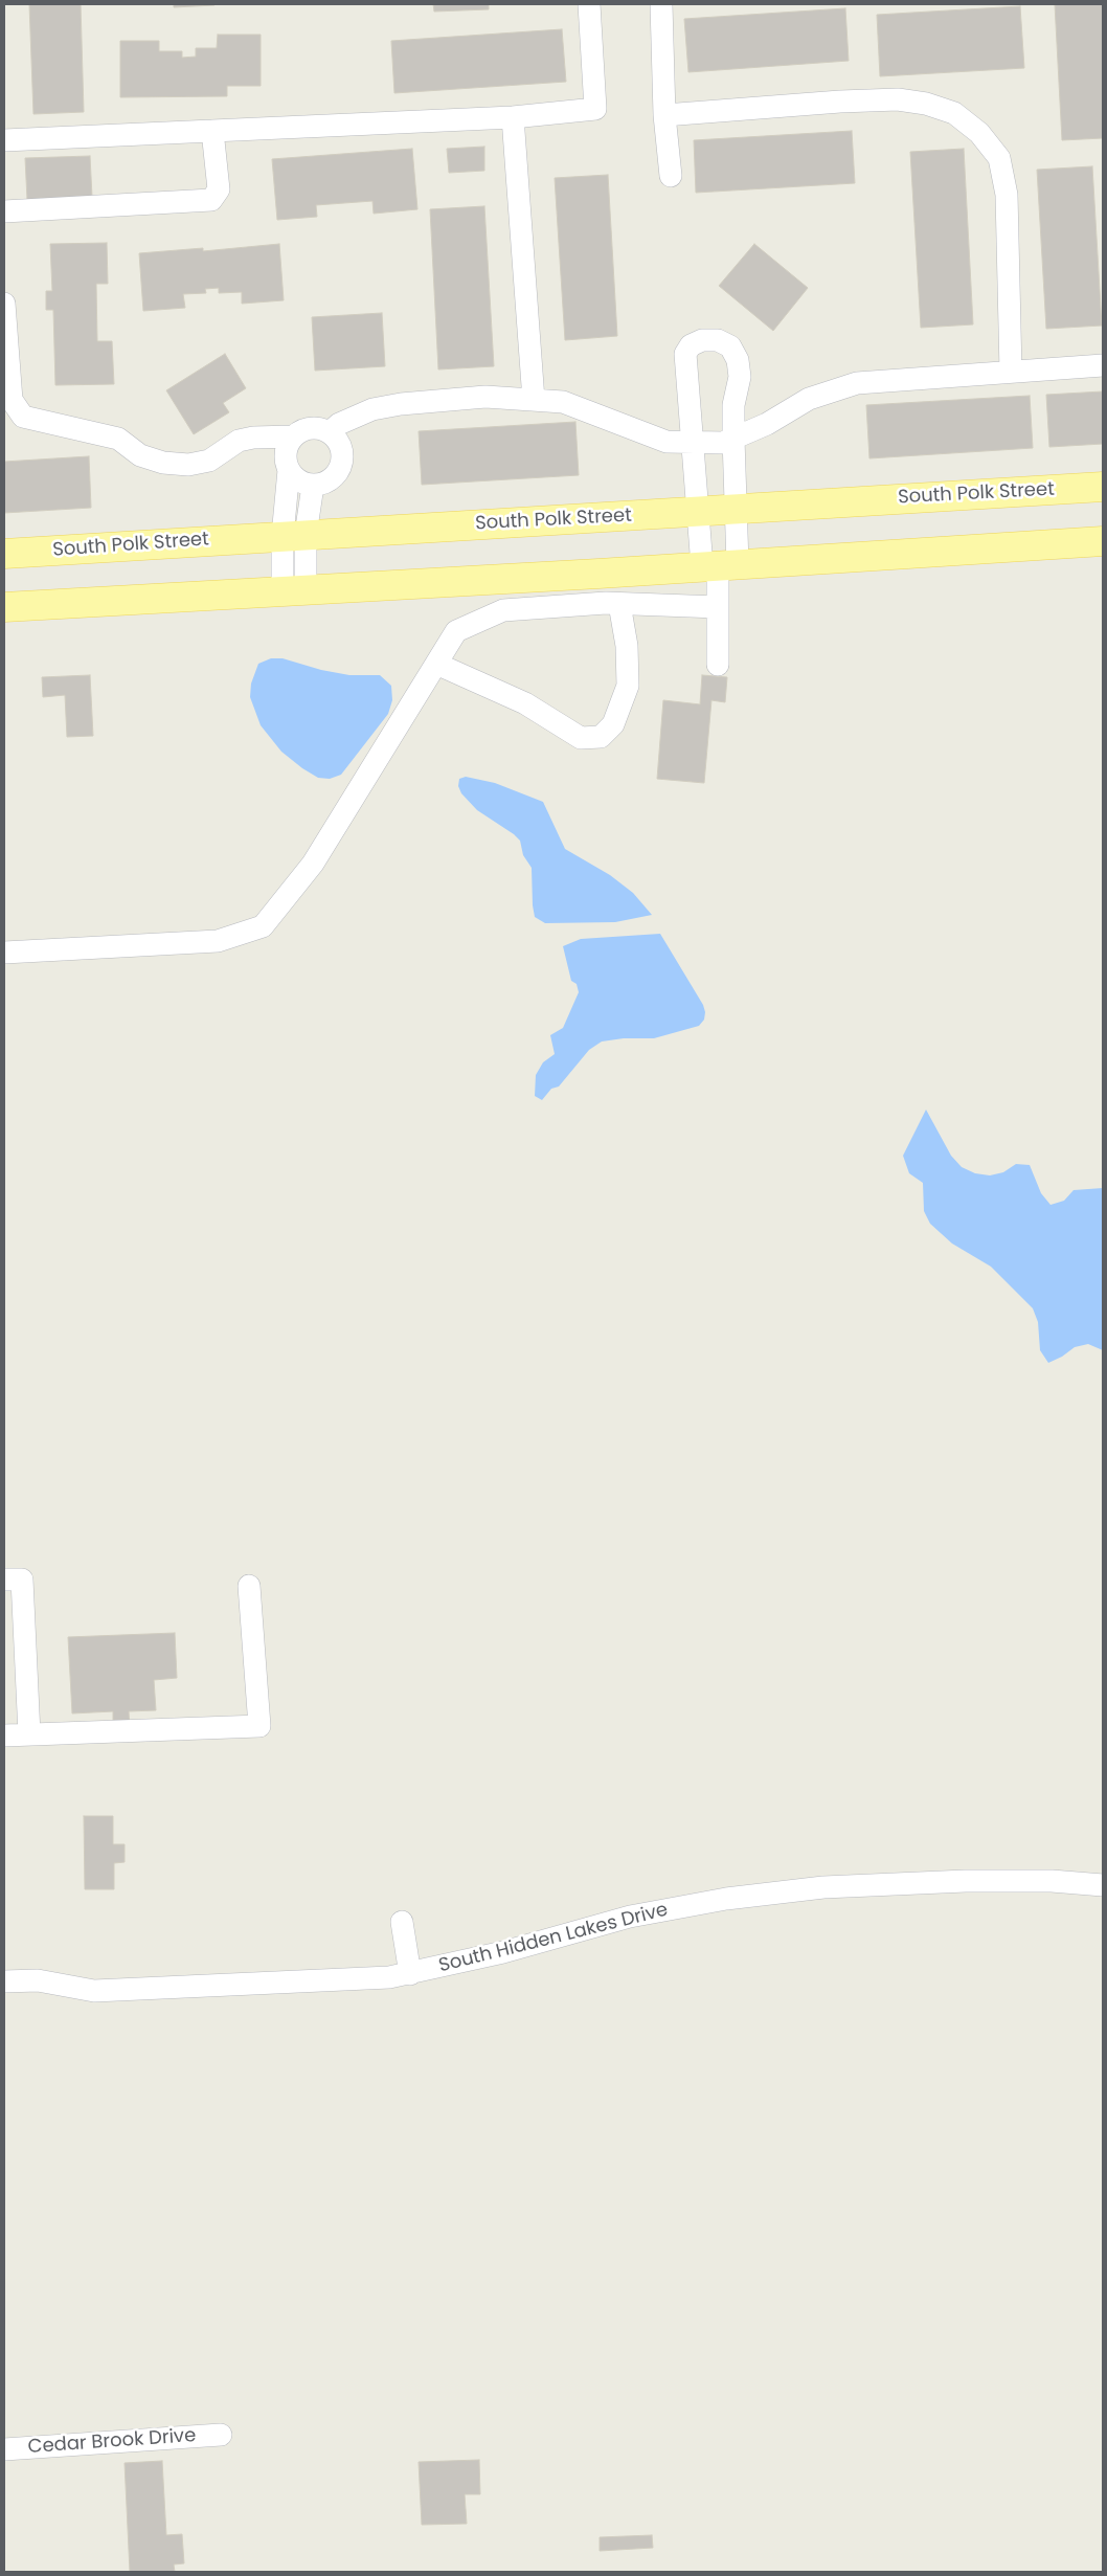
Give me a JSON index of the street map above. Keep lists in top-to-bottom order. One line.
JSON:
{"streets":{"main road":["South Polk Street"],"street":["South Hidden Lakes Drive","Cedar Brook Drive"]}}
